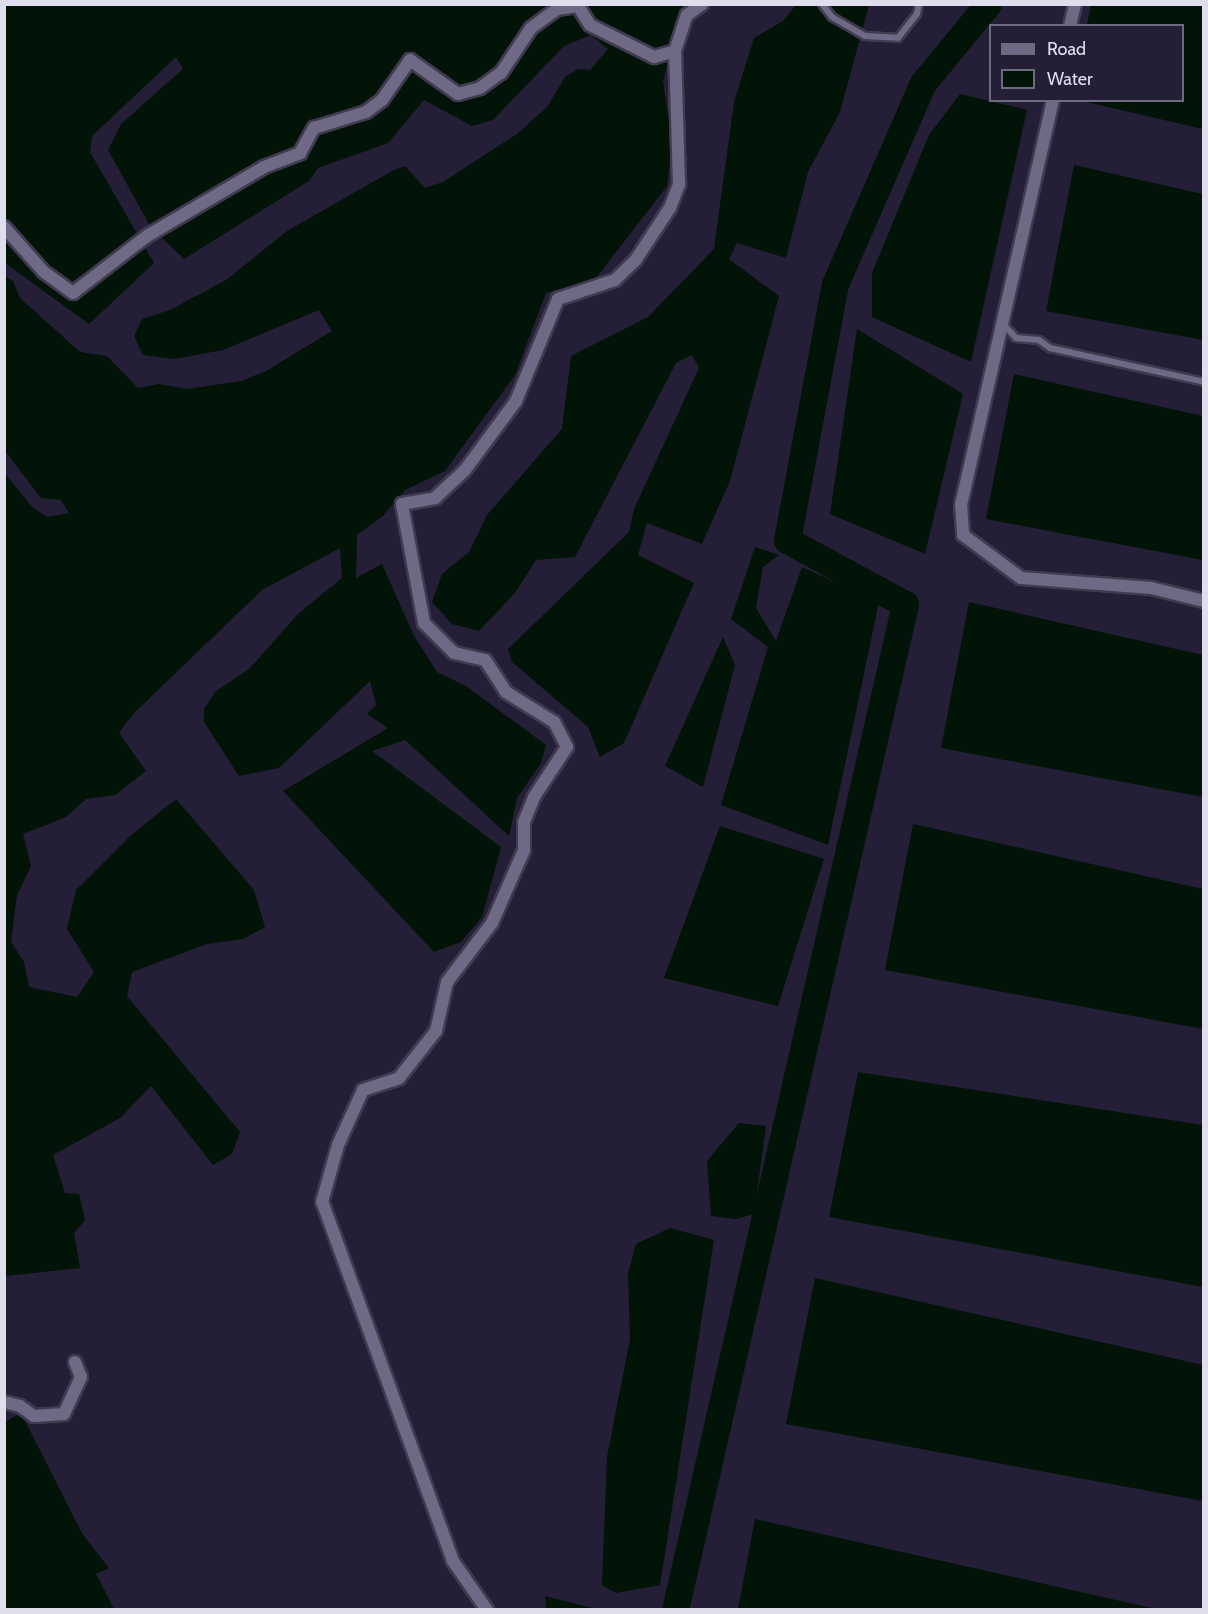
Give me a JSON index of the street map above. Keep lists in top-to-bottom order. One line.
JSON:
{"legend":["Road","Water"]}
